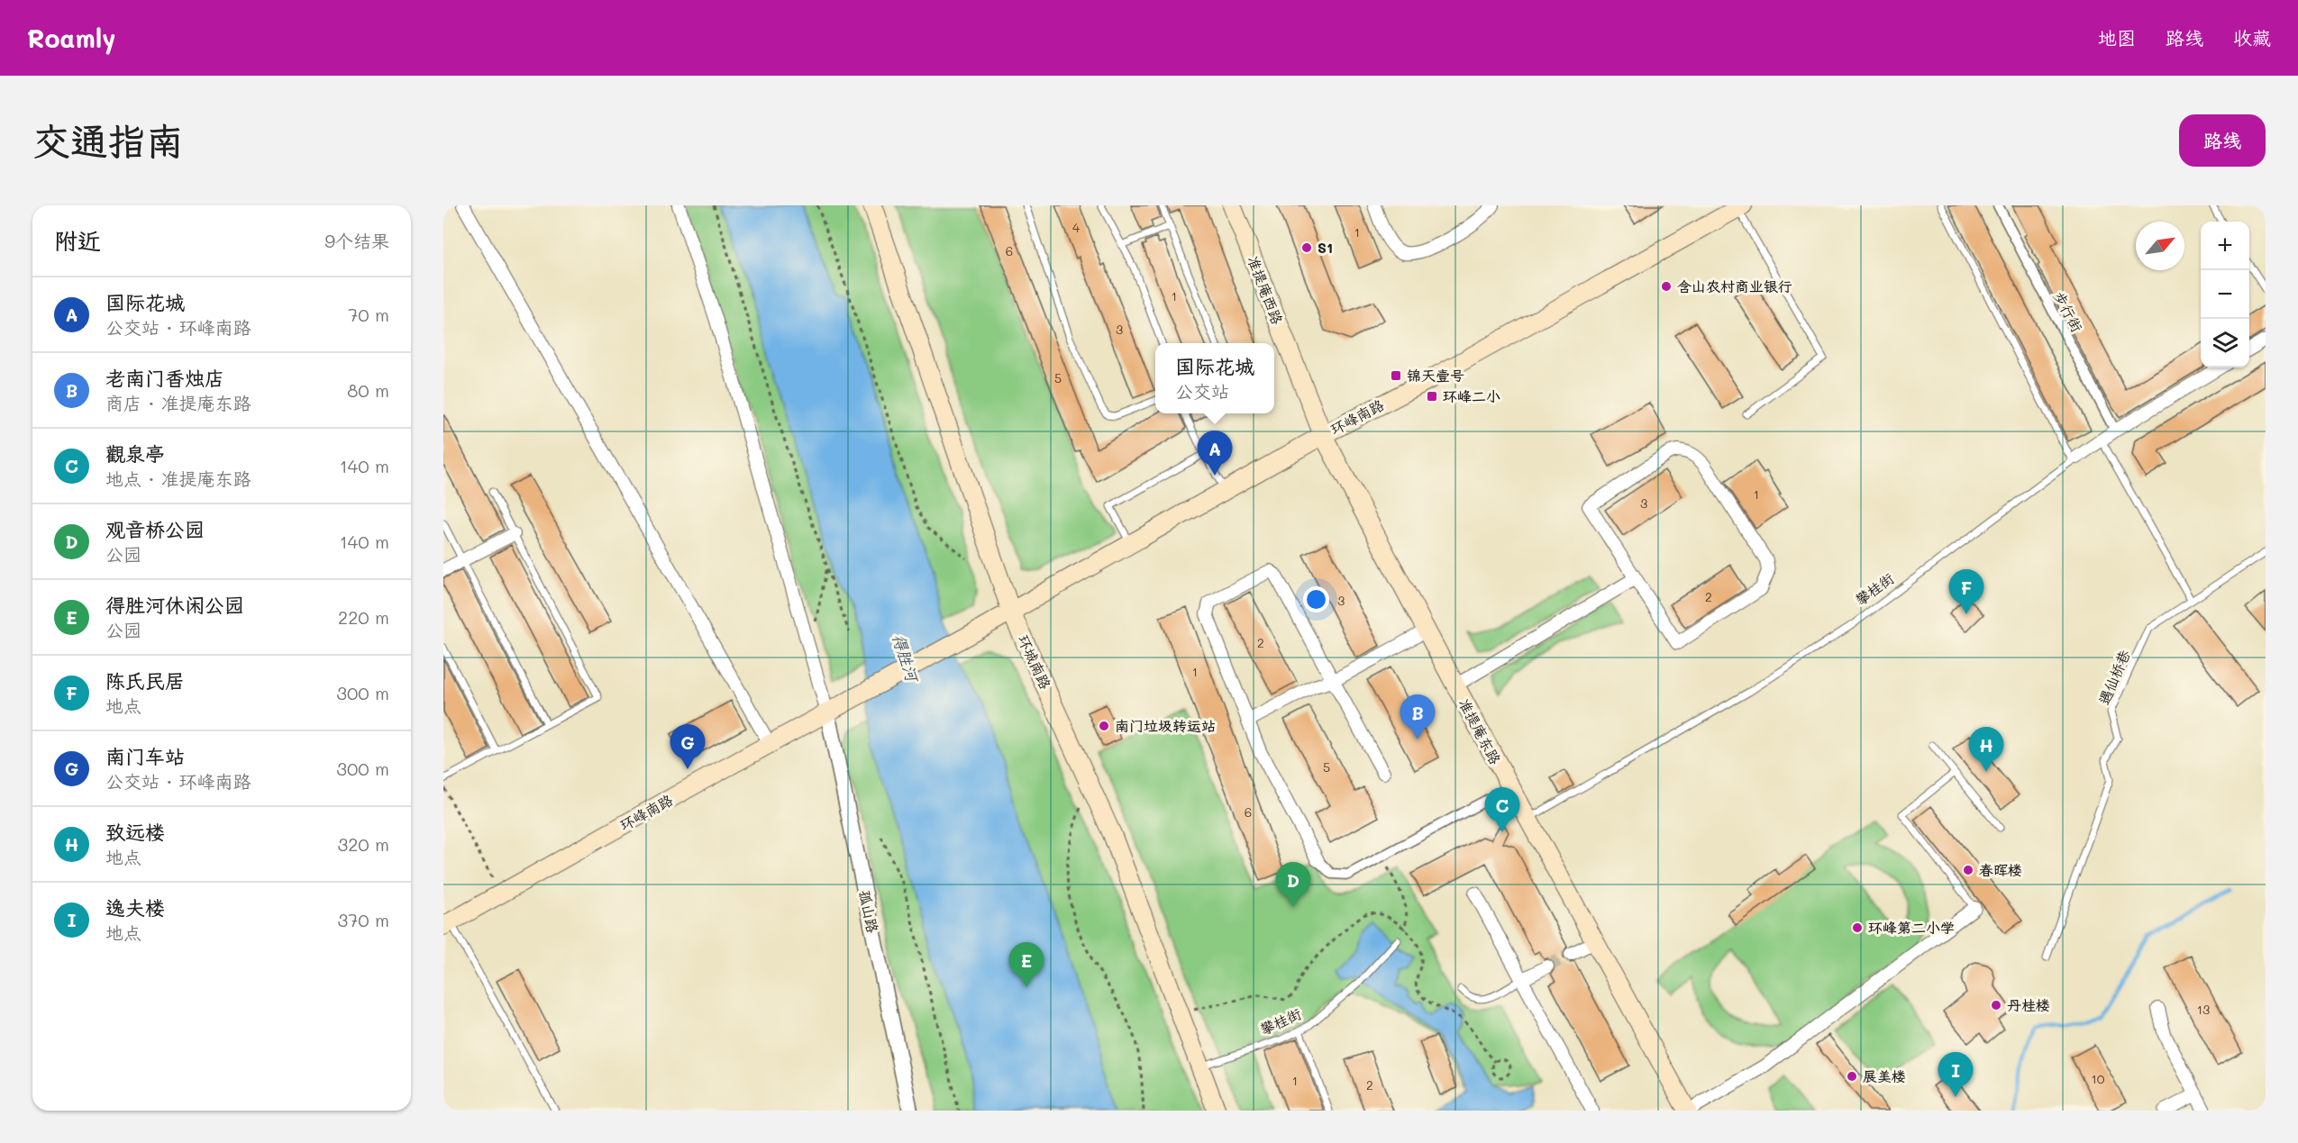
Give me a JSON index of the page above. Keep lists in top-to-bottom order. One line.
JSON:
{"streets":{"main road":["准提庵西路","环峰南路","环城南路","准提庵东路"],"street":["步行街","攀桂街","孤山路"],"lane":["遇仙桥巷"]},"crossings":[["准提庵西路","环峰南路"],["准提庵西路","准提庵东路"],["步行街","攀桂街"],["环峰南路","环城南路"],["环峰南路","准提庵东路"],["环峰南路","孤山路"],["攀桂街","环城南路"],["攀桂街","准提庵东路"]],"water":["得胜河"],"places":{"other":["S1","含山农村商业银行","南门垃圾转运站","春晖楼","环峰第二小学","丹桂楼","展美楼"],"transit":["锦天壹号","环峰二小"]},"house_numbers":["4","1","6","1","3","5","1","3","2","3","2","1","5","6","13","10","1","2"],"north":"top right","page":{"header":"Roamly","nav":["地图","路线","收藏"],"buttons":"路线","title":"交通指南","heading":["附近","9个结果"],"map_buttons":["+","−"],"list":[{"mark":"A","name":"国际花城","note":"公交站 · 环峰南路","value":"70 m"},{"mark":"B","name":"老南门香烛店","note":"商店 · 准提庵东路","value":"80 m"},{"mark":"C","name":"觀泉亭","note":"地点 · 准提庵东路","value":"140 m"},{"mark":"D","name":"观音桥公园","note":"公园","value":"140 m"},{"mark":"E","name":"得胜河休闲公园","note":"公园","value":"220 m"},{"mark":"F","name":"陈氏民居","note":"地点","value":"300 m"},{"mark":"G","name":"南门车站","note":"公交站 · 环峰南路","value":"300 m"},{"mark":"H","name":"致远楼","note":"地点","value":"320 m"},{"mark":"I","name":"逸夫楼","note":"地点","value":"370 m"}],"popup":["国际花城","公交站"],"pins":["A","F","B","G","H","C","D","E","I"]}}
